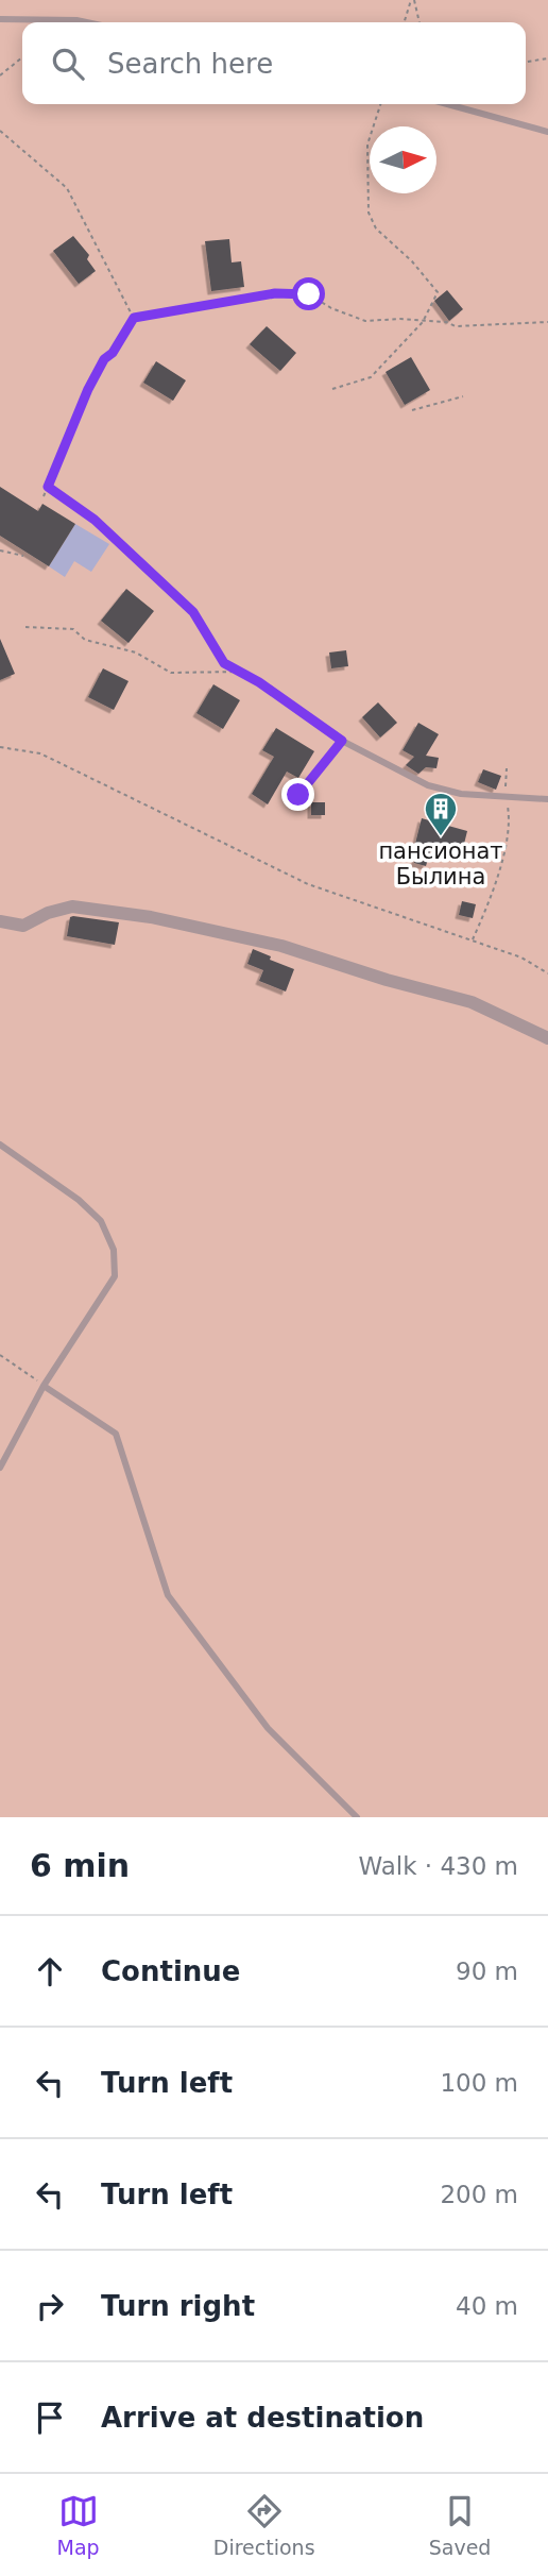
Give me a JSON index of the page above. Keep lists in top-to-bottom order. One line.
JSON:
{"places":{"building":["пансионат Былина"]},"north":"right","page":{"search":"Search here","heading":["6 min","Walk · 430 m"],"list":[["Continue","90 m"],["Turn left","100 m"],["Turn left","200 m"],["Turn right","40 m"],"Arrive at destination"],"nav":["Map","Directions","Saved"]}}
